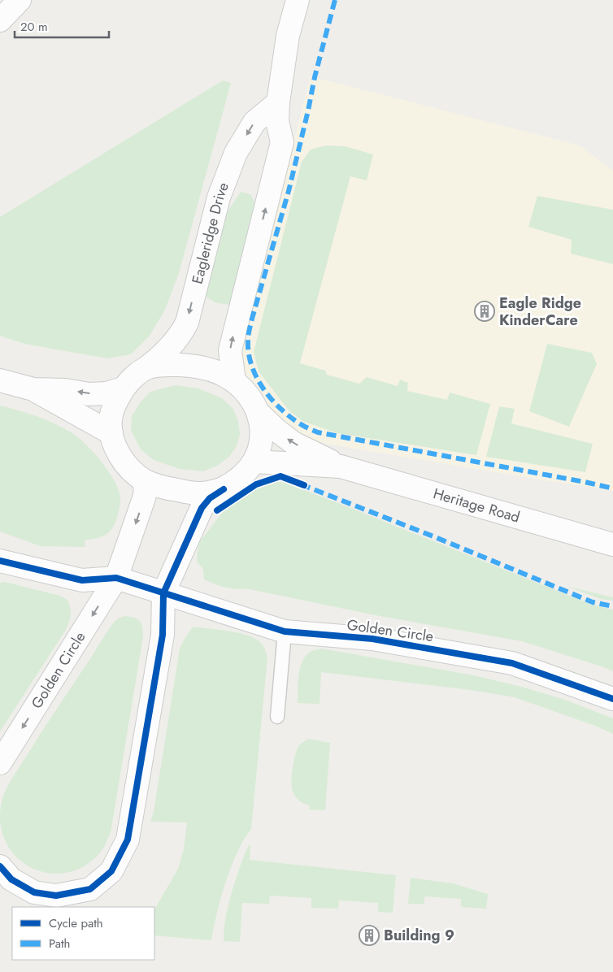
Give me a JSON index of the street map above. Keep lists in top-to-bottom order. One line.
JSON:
{"streets":{"street":["Eagleridge Drive","Heritage Road","Golden Circle"]},"crossings":[["Eagleridge Drive","Heritage Road"],["Eagleridge Drive","Golden Circle"],["Heritage Road","Golden Circle"]],"places":{"building":["Eagle Ridge KinderCare","Building 9"]},"legend":["Cycle path","Path"],"scale_bar":"20 m"}
